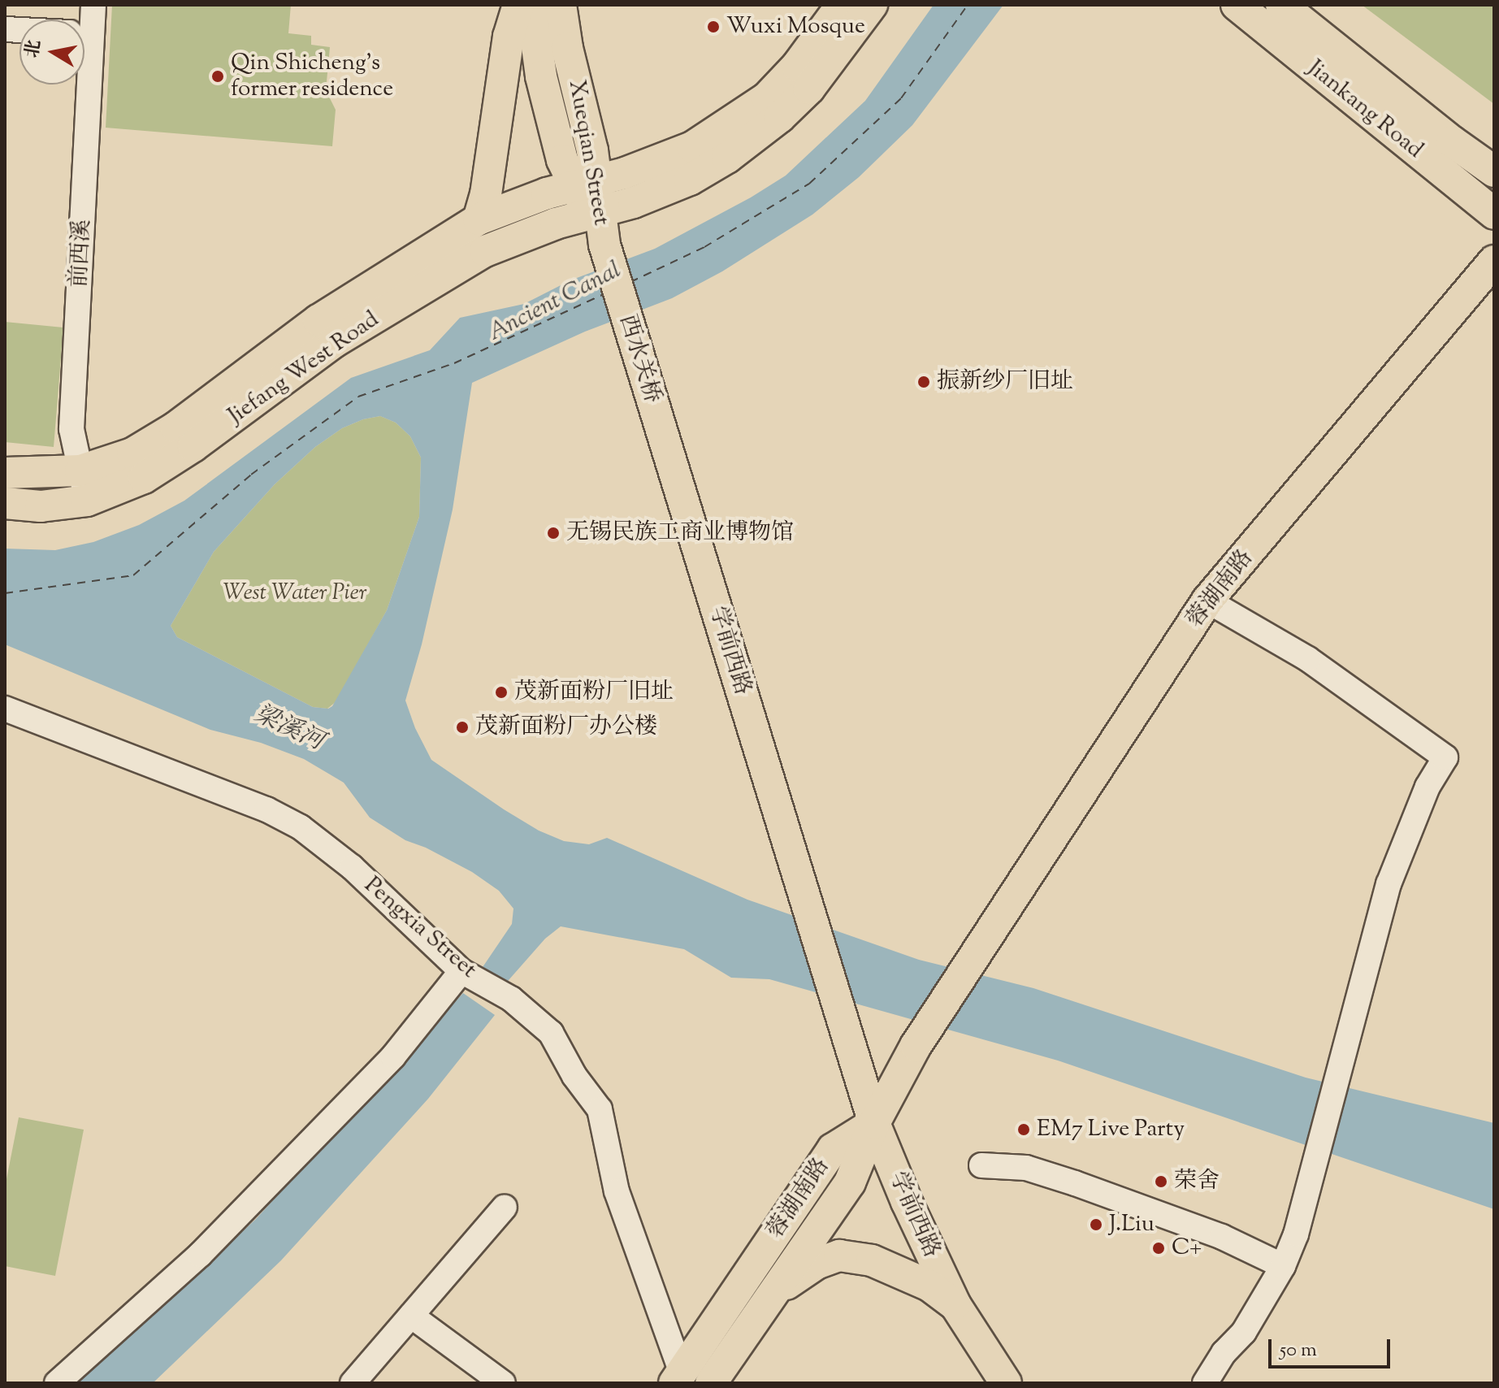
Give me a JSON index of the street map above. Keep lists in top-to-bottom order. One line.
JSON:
{"streets":{"main road":["Jiankang Road","Xueqian Street","西水关桥","Jiefang West Road","蓉湖南路","学前西路"],"street":["前西溪","Pengxia Street"]},"crossings":[["Xueqian Street","西水关桥"],["Xueqian Street","Jiefang West Road"],["前西溪","Jiefang West Road"],["西水关桥","学前西路"],["蓉湖南路","学前西路"],["蓉湖南路","Pengxia Street"]],"water":["Ancient Canal","梁溪河"],"parks":["West Water Pier"],"places":["Wuxi Mosque","Qin Shicheng’s former residence","振新纱厂旧址","无锡民族工商业博物馆","茂新面粉厂旧址","茂新面粉厂办公楼","EM7 Live Party","荣舍","J.Liu","C+"],"scale_bar":"50 m","north":"left"}
